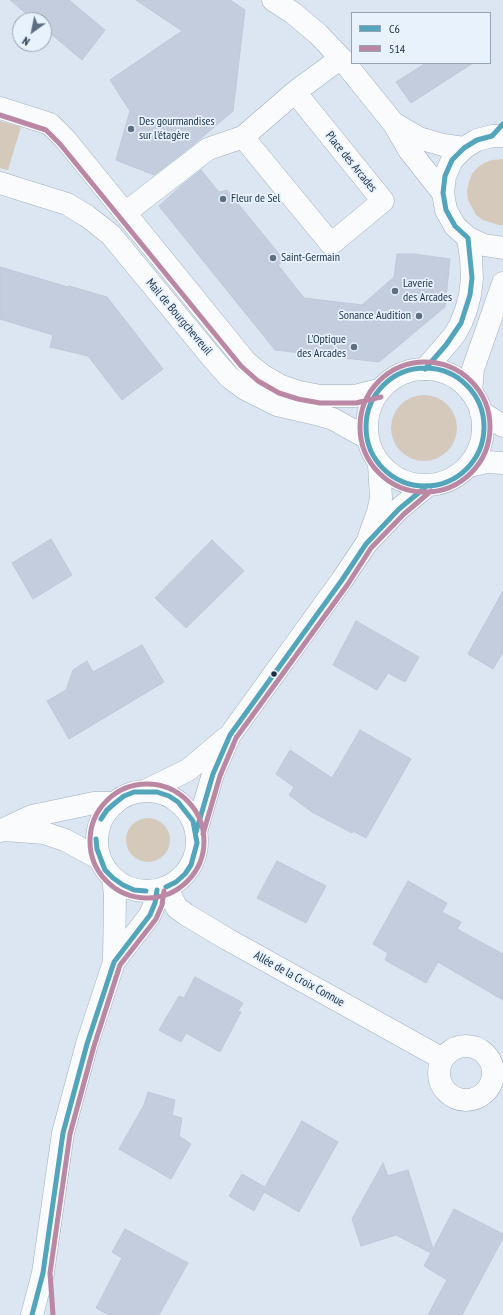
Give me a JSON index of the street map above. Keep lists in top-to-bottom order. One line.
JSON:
{"streets":{"main road":["Place des Arcades","Mail de Bourgchevreuil","Allée de la Croix Connue"]},"places":["Des gourmandises sur l'étagère","Fleur de Sel","Saint-Germain","Laverie des Arcades","Sonance Audition","L'Optique des Arcades"],"lines":["transit line 514","transit line C6"],"legend":["C6","514"],"north":"bottom left"}
